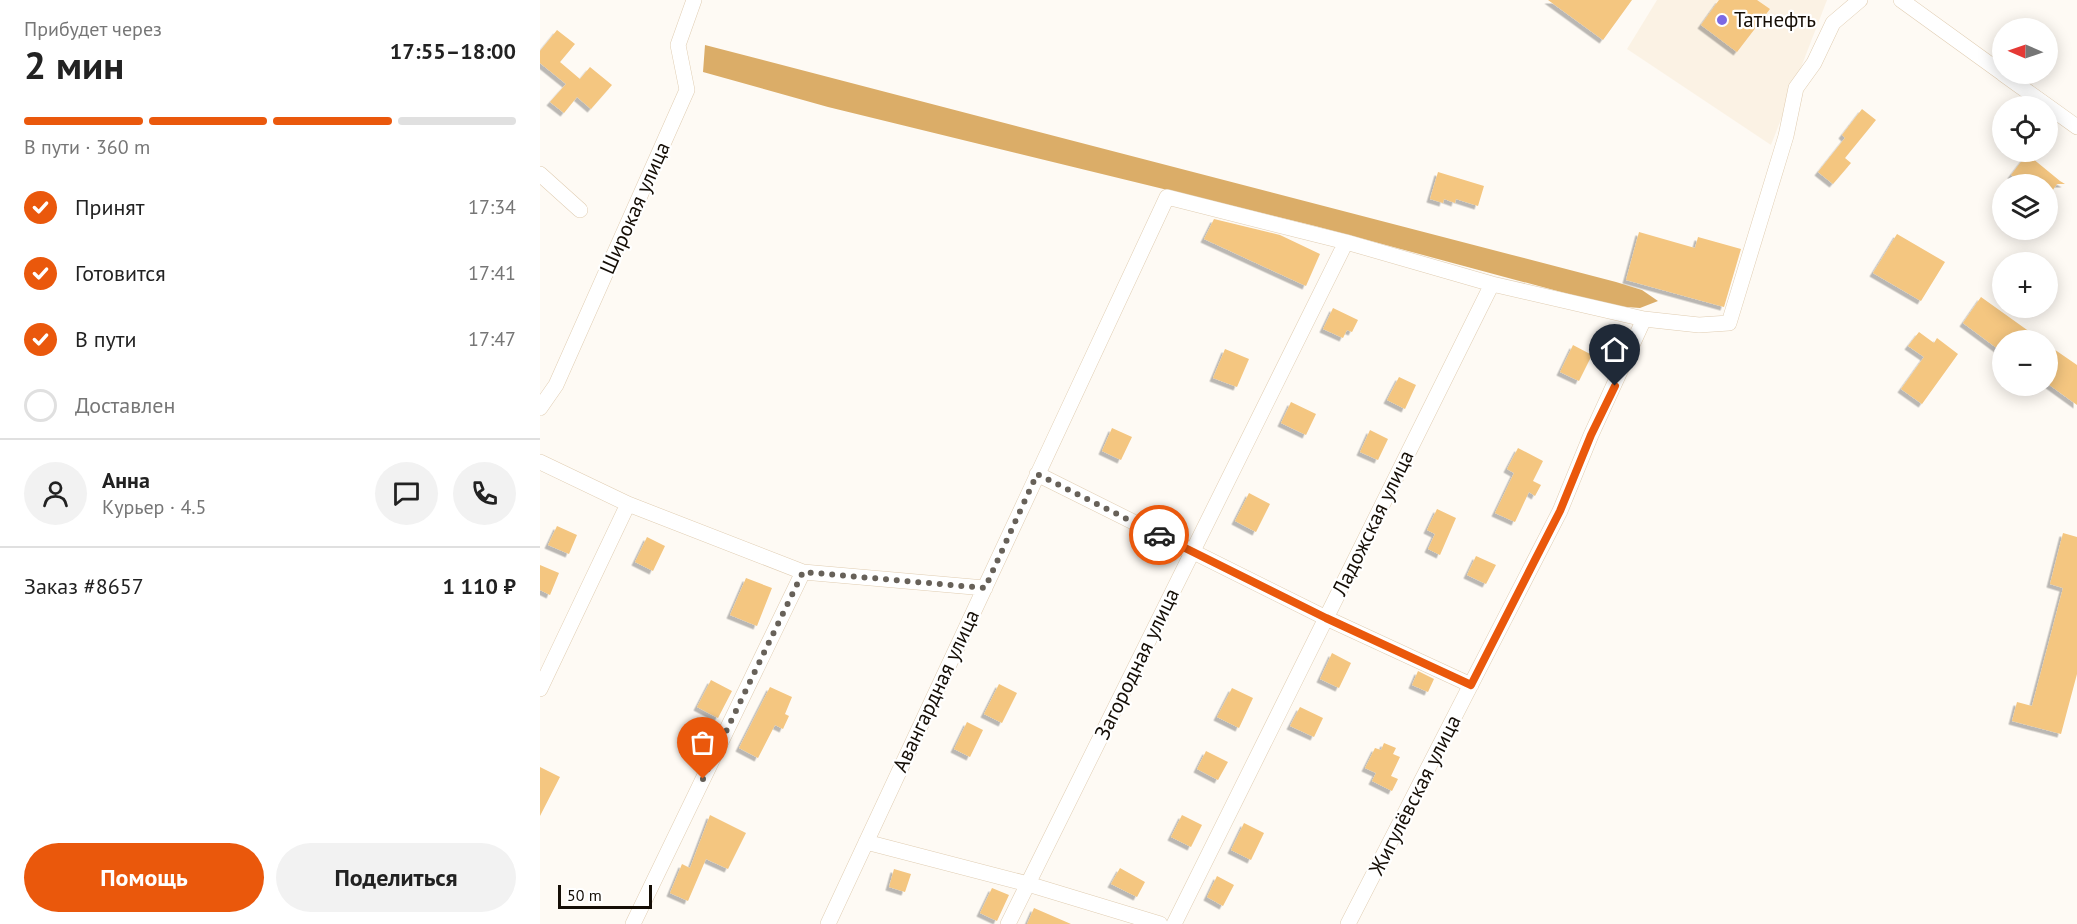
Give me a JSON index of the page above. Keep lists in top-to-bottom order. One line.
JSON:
{"streets":{"street":["Широкая улица","Ладожская улица","Загородная улица","Авангардная улица","Жигулёвская улица"]},"crossings":[["Загородная улица","Авангардная улица"]],"places":["Татнефть"],"scale_bar":"50 m","north":"left","page":{"heading":["2 мин","Прибудет через","17:55–18:00"],"panel":["Анна","Курьер · 4.5","Заказ #8657","1 110 ₽"],"map_buttons":["+","−"],"bar":"В пути · 360 m","list":[["Принят","17:34"],["Готовится","17:41"],["В пути","17:47"],"Доставлен"],"buttons":["Помощь","Поделиться"],"scale":"50 m"}}
